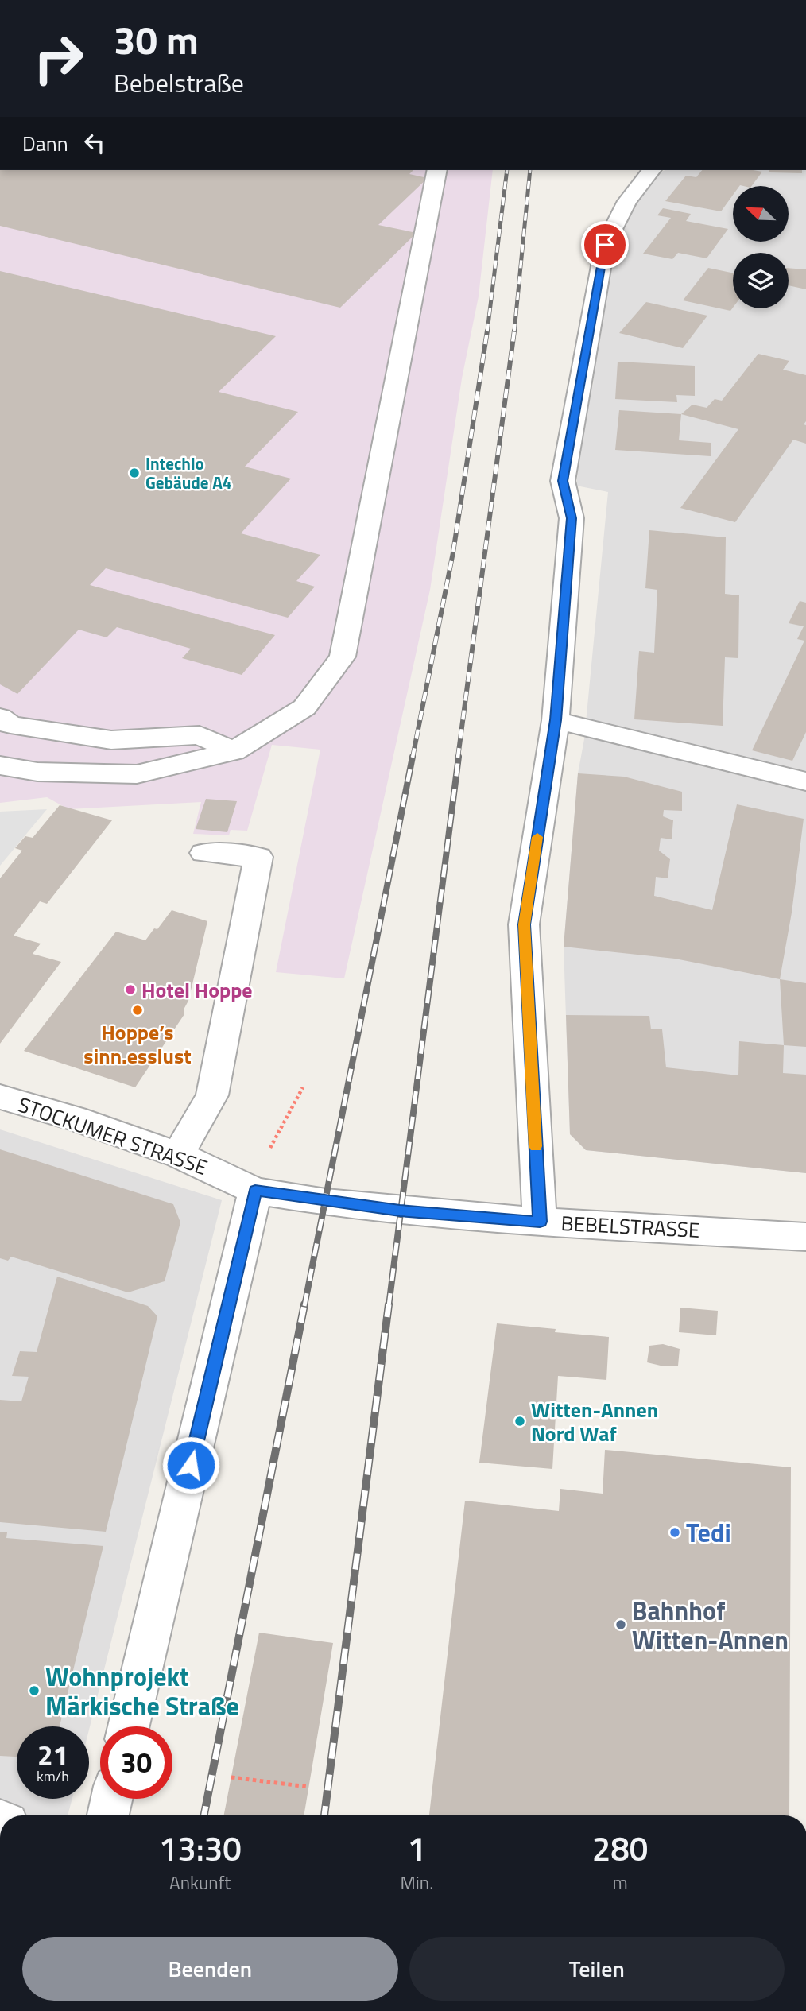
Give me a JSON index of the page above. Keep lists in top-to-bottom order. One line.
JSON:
{"streets":{"street":["STOCKUMER STRASSE","BEBELSTRASSE"]},"crossings":[["STOCKUMER STRASSE","BEBELSTRASSE"]],"places":["Intechlo Gebäude A4","Hotel Hoppe","Hoppe’s sinn.esslust","Witten-Annen Nord Waf","Tedi","Bahnhof Witten-Annen","Wohnprojekt Märkische Straße"],"north":"top left","page":{"turn":["30 m","Bebelstraße"],"then":"Dann","speed":"21 km/h","limit":"30","eta":["13:30","Ankunft","1","Min.","280","m"],"buttons":["Beenden","Teilen"]}}
